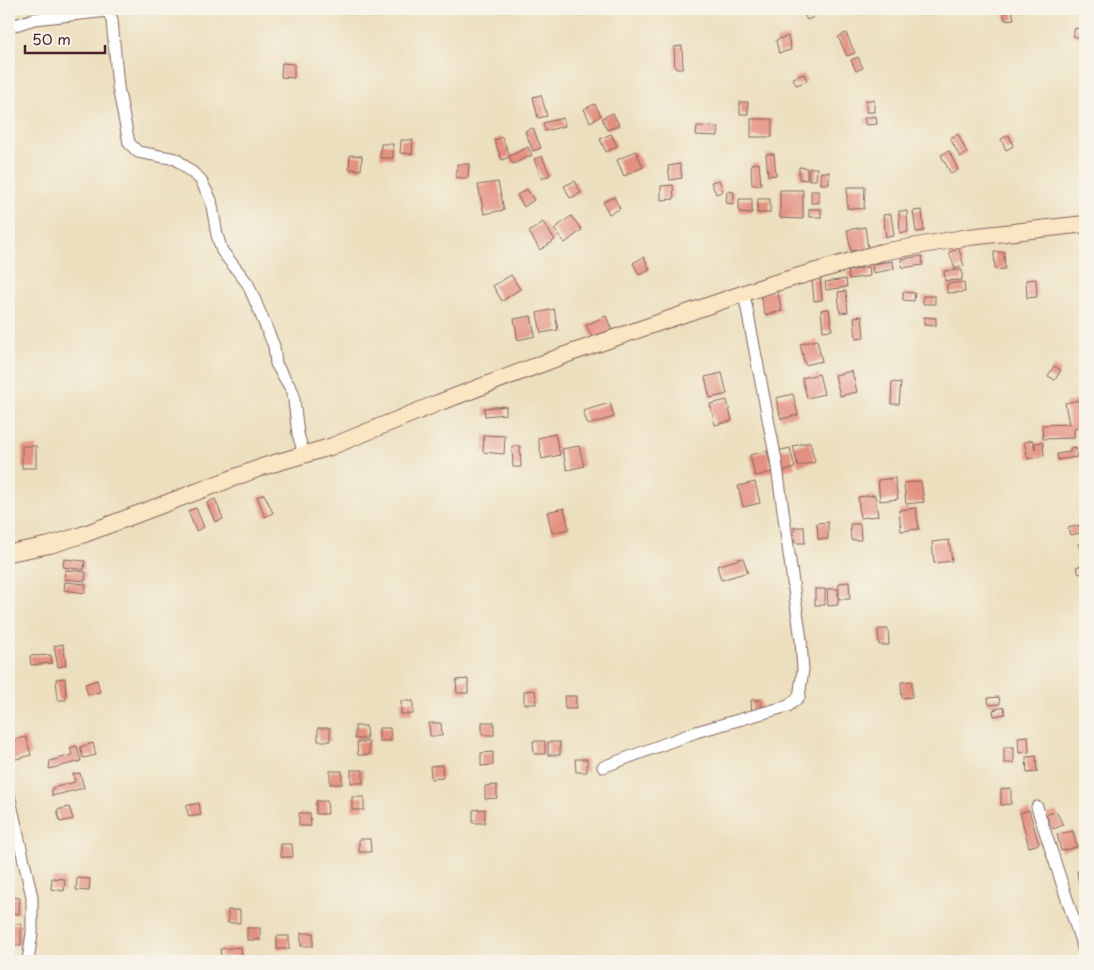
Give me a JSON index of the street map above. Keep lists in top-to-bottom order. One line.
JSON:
{"scale_bar":"50 m"}
